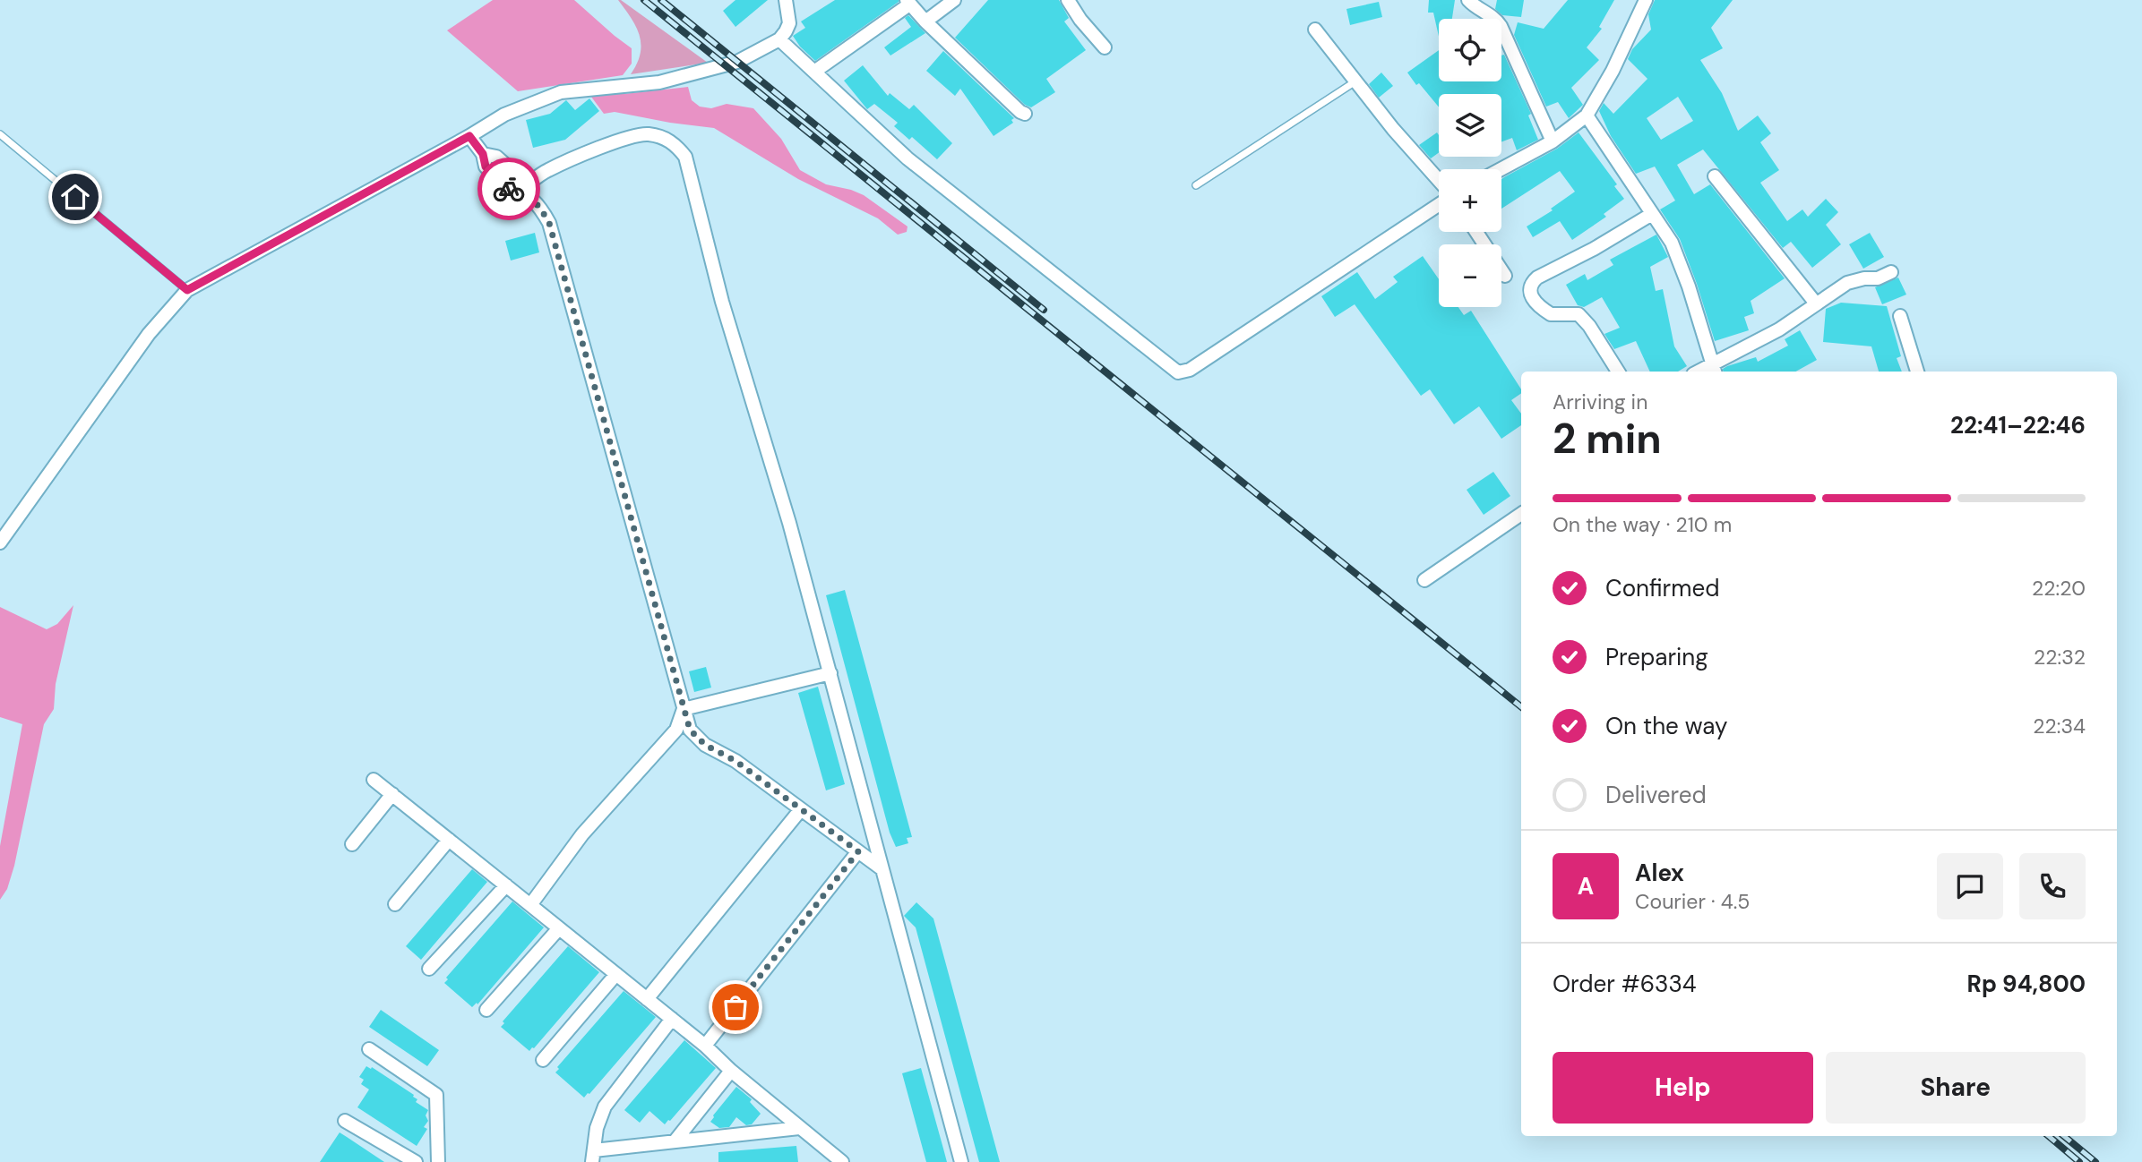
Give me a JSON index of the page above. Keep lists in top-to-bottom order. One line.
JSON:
{"page":{"map_buttons":["+","−"],"heading":["2 min","Arriving in","22:41–22:46"],"panel":["Alex","Courier · 4.5","Order #6334","Rp 94,800"],"bar":"On the way · 210 m","list":[["Confirmed","22:20"],["Preparing","22:32"],["On the way","22:34"],"Delivered"],"round":"A","buttons":["Help","Share"]}}
